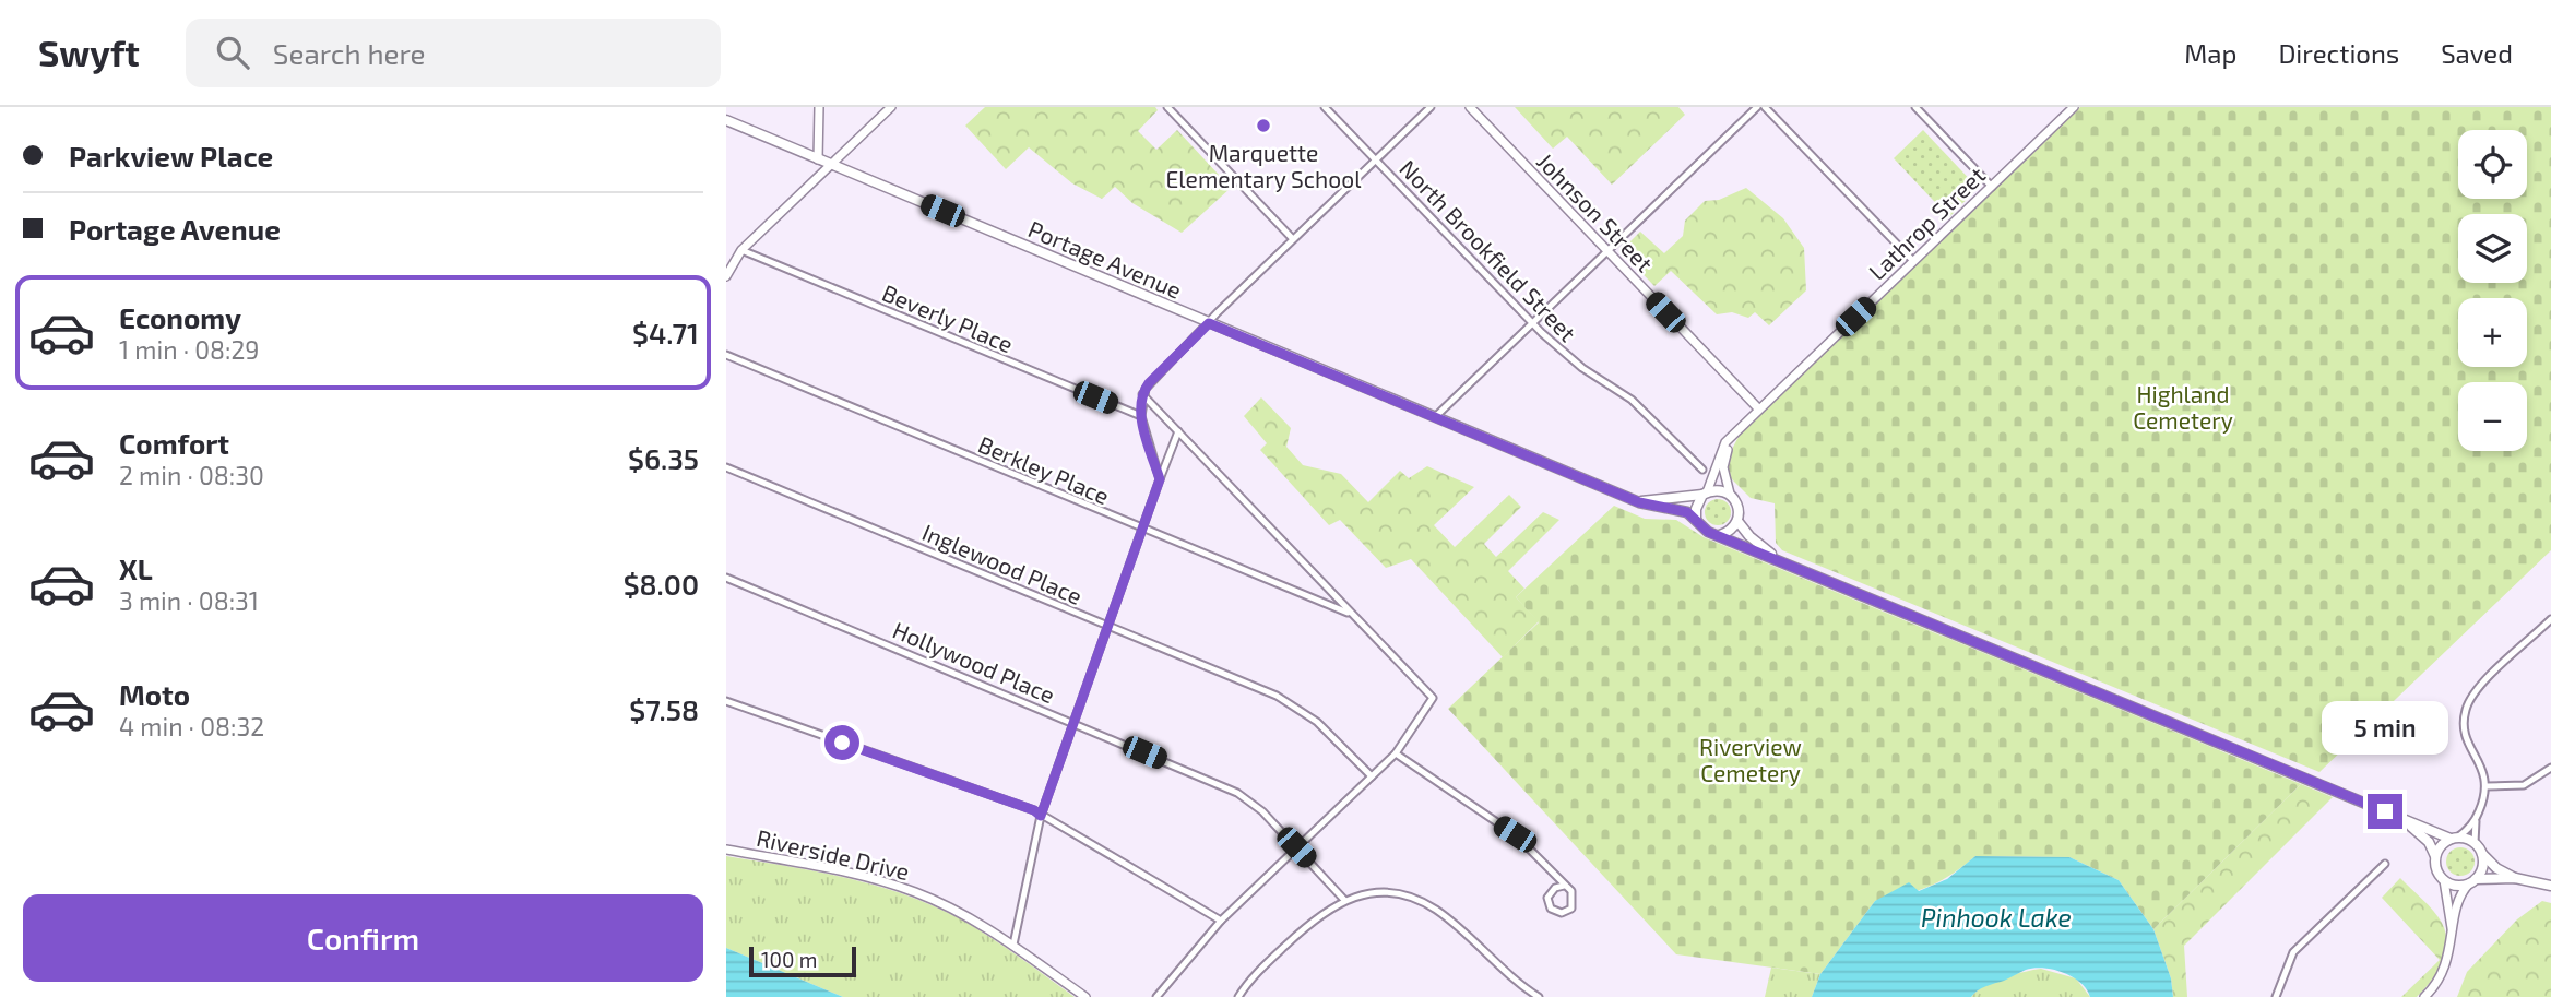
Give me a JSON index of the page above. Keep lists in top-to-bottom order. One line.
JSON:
{"streets":{"main road":["Portage Avenue"],"street":["Johnson Street","Lathrop Street","North Brookfield Street","Beverly Place","Berkley Place","Inglewood Place","Hollywood Place","Riverside Drive"]},"crossings":[["Johnson Street","Lathrop Street"],["Lathrop Street","Portage Avenue"]],"water":["Pinhook Lake"],"parks":["Highland Cemetery","Riverview Cemetery"],"places":["Marquette Elementary School"],"scale_bar":"100 m","page":{"header":"Swyft","search":"Search here","nav":["Map","Directions","Saved"],"banner":["Parkview Place","Portage Avenue"],"map_buttons":["+","−"],"list":[{"name":"Economy","note":"1 min · 08:29","value":"$4.71"},{"name":"Comfort","note":"2 min · 08:30","value":"$6.35"},{"name":"XL","note":"3 min · 08:31","value":"$8.00"},{"name":"Moto","note":"4 min · 08:32","value":"$7.58"}],"bubble":"5 min","buttons":"Confirm","scale":"100 m"}}
